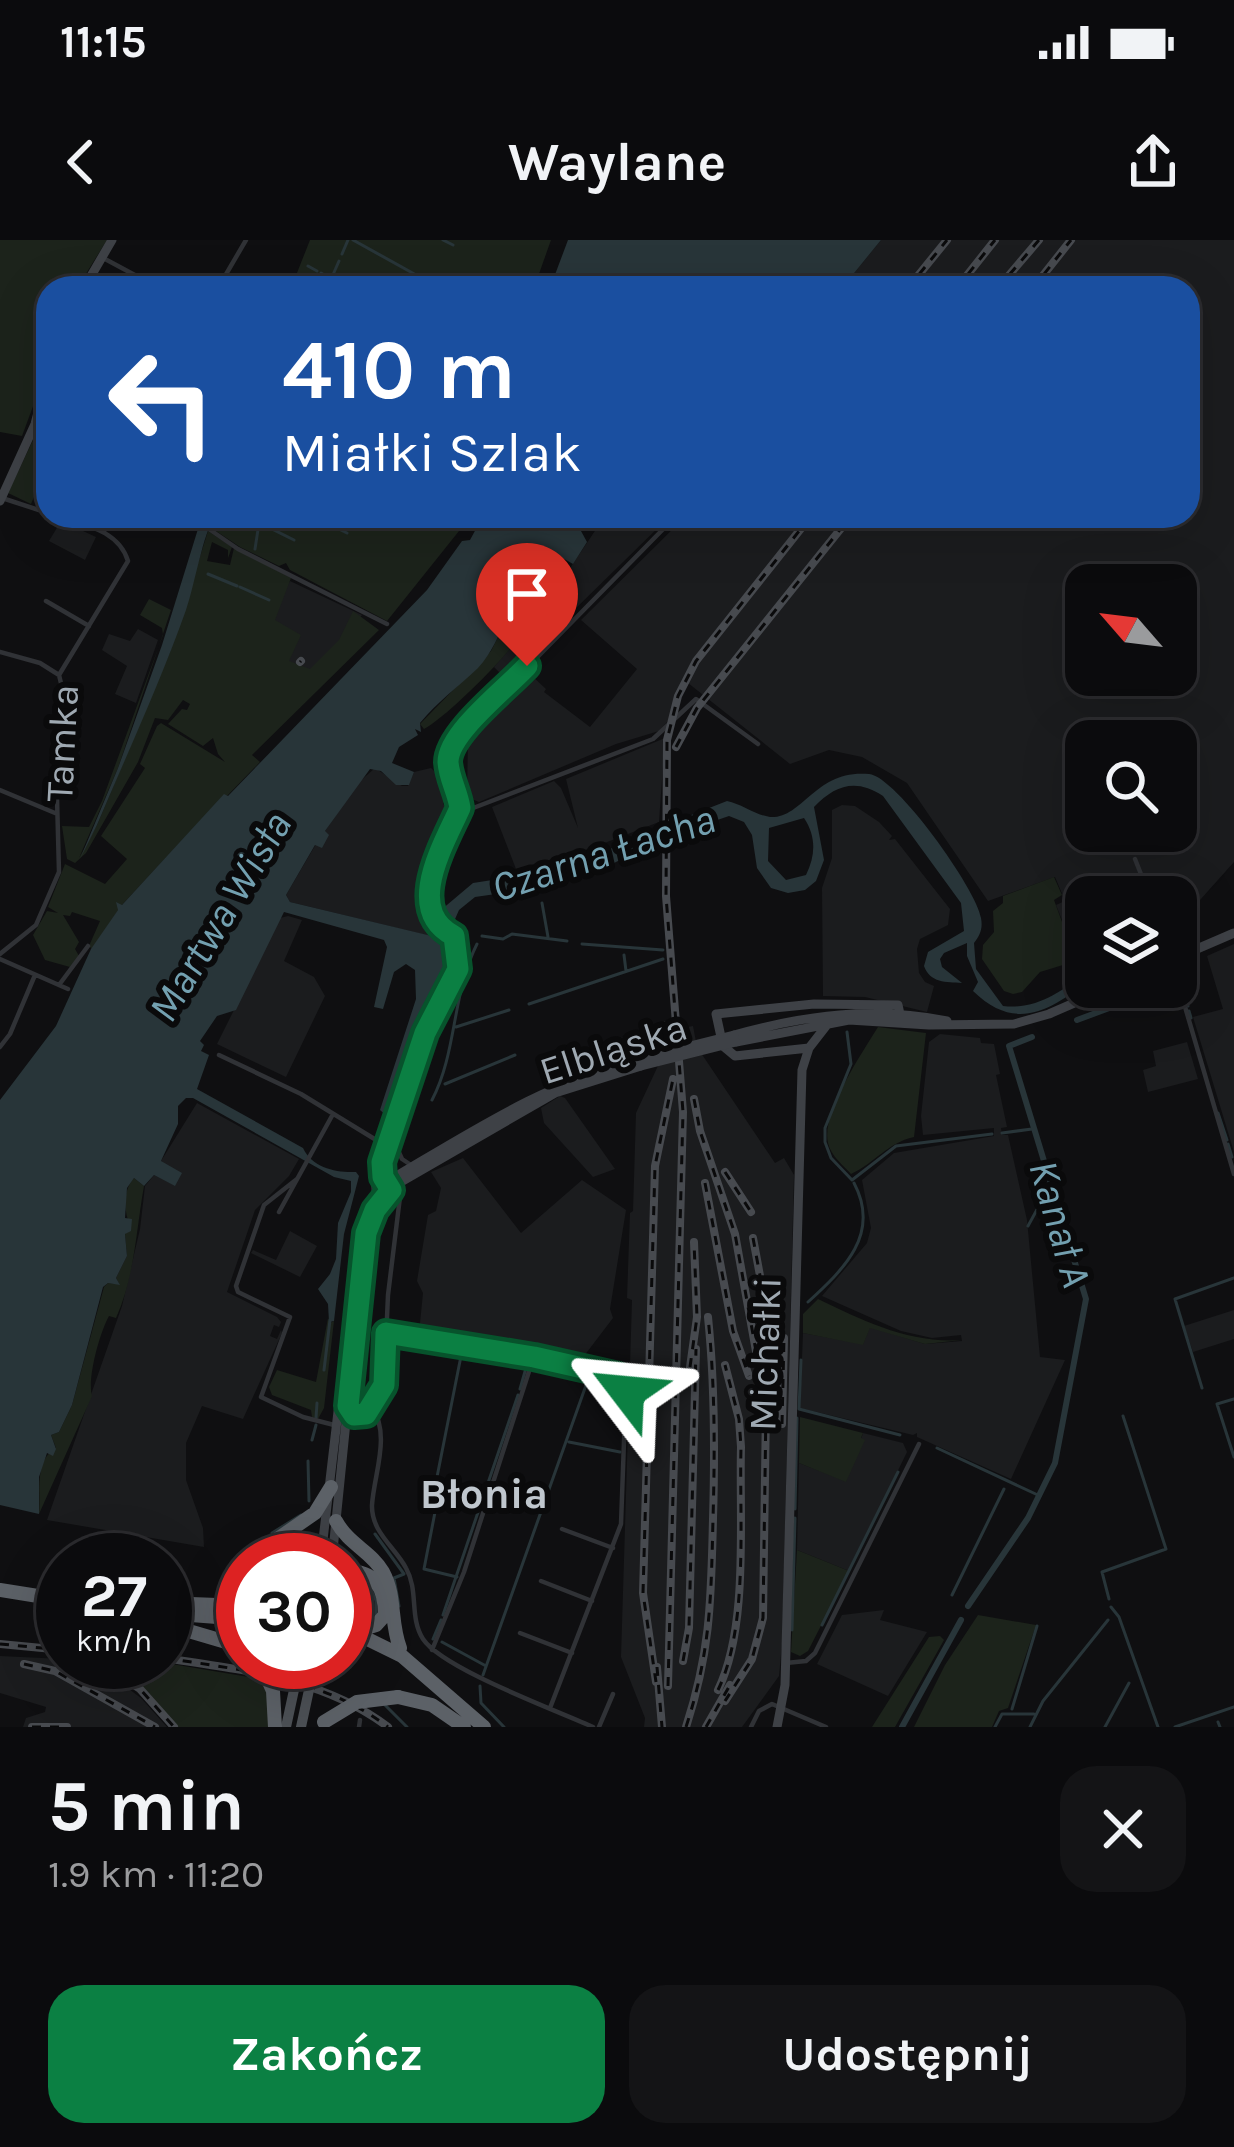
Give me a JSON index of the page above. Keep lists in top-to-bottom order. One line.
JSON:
{"streets":{"main road":["Elbląska","Michałki"],"street":["Tamka"]},"crossings":[["Elbląska","Michałki"]],"districts":["Błonia"],"water":["Czarna Łacha","Martwa Wisła","Kanał A"],"north":"top left","page":{"status":"11:15","header":"Waylane","turn":["410 m","Miałki Szlak"],"speed":"27 km/h","limit":"30","heading":["5 min","1.9 km · 11:20"],"buttons":["Zakończ","Udostępnij"]}}
